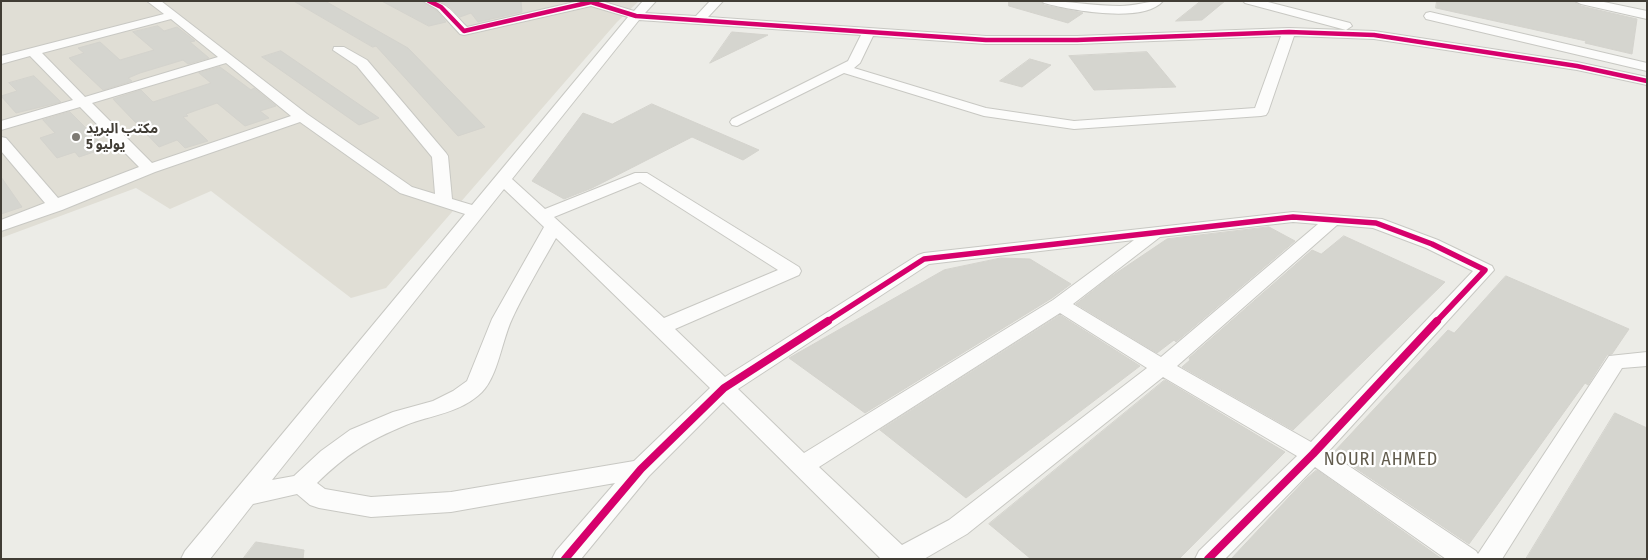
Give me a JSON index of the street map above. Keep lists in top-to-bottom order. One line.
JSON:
{"districts":["NOURI AHMED"],"places":["مكتب البريد 5 يوليو"]}
